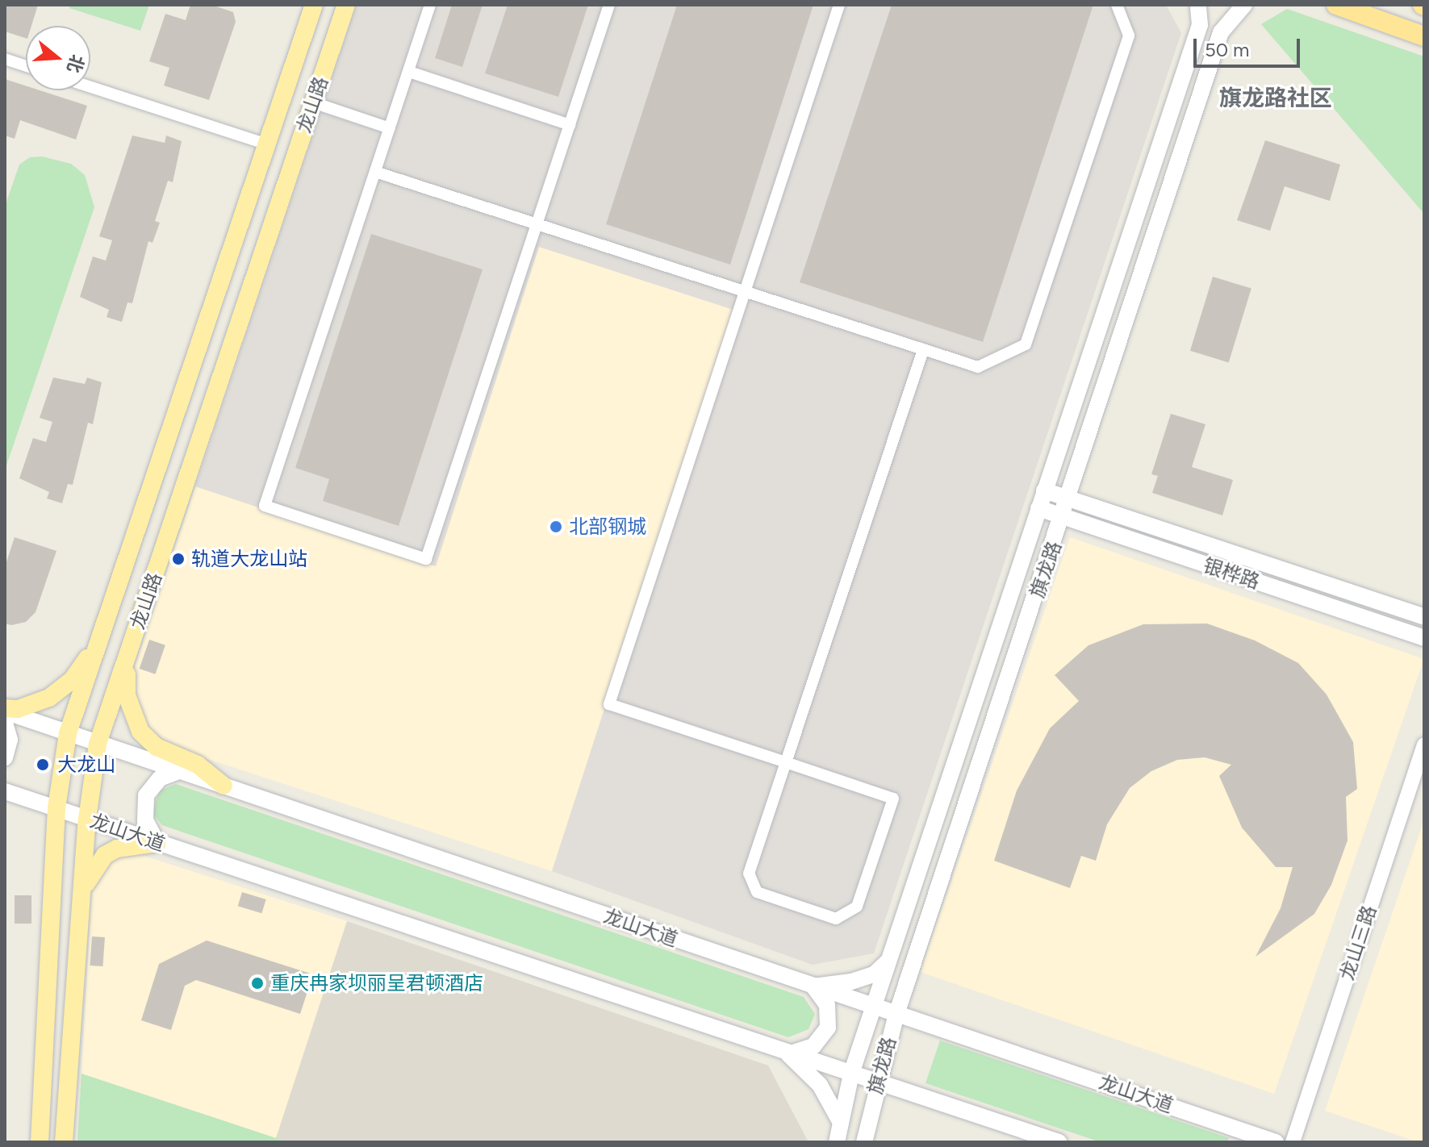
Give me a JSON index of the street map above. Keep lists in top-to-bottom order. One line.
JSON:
{"streets":{"main road":["龙山路","旗龙路","银桦路","龙山大道"],"street":["龙山三路"]},"crossings":[["龙山路","龙山大道"],["旗龙路","银桦路"],["旗龙路","龙山大道"]],"districts":["旗龙路社区"],"places":["北部钢城","轨道大龙山站","大龙山","重庆冉家坝丽呈君顿酒店"],"scale_bar":"50 m","north":"right"}
